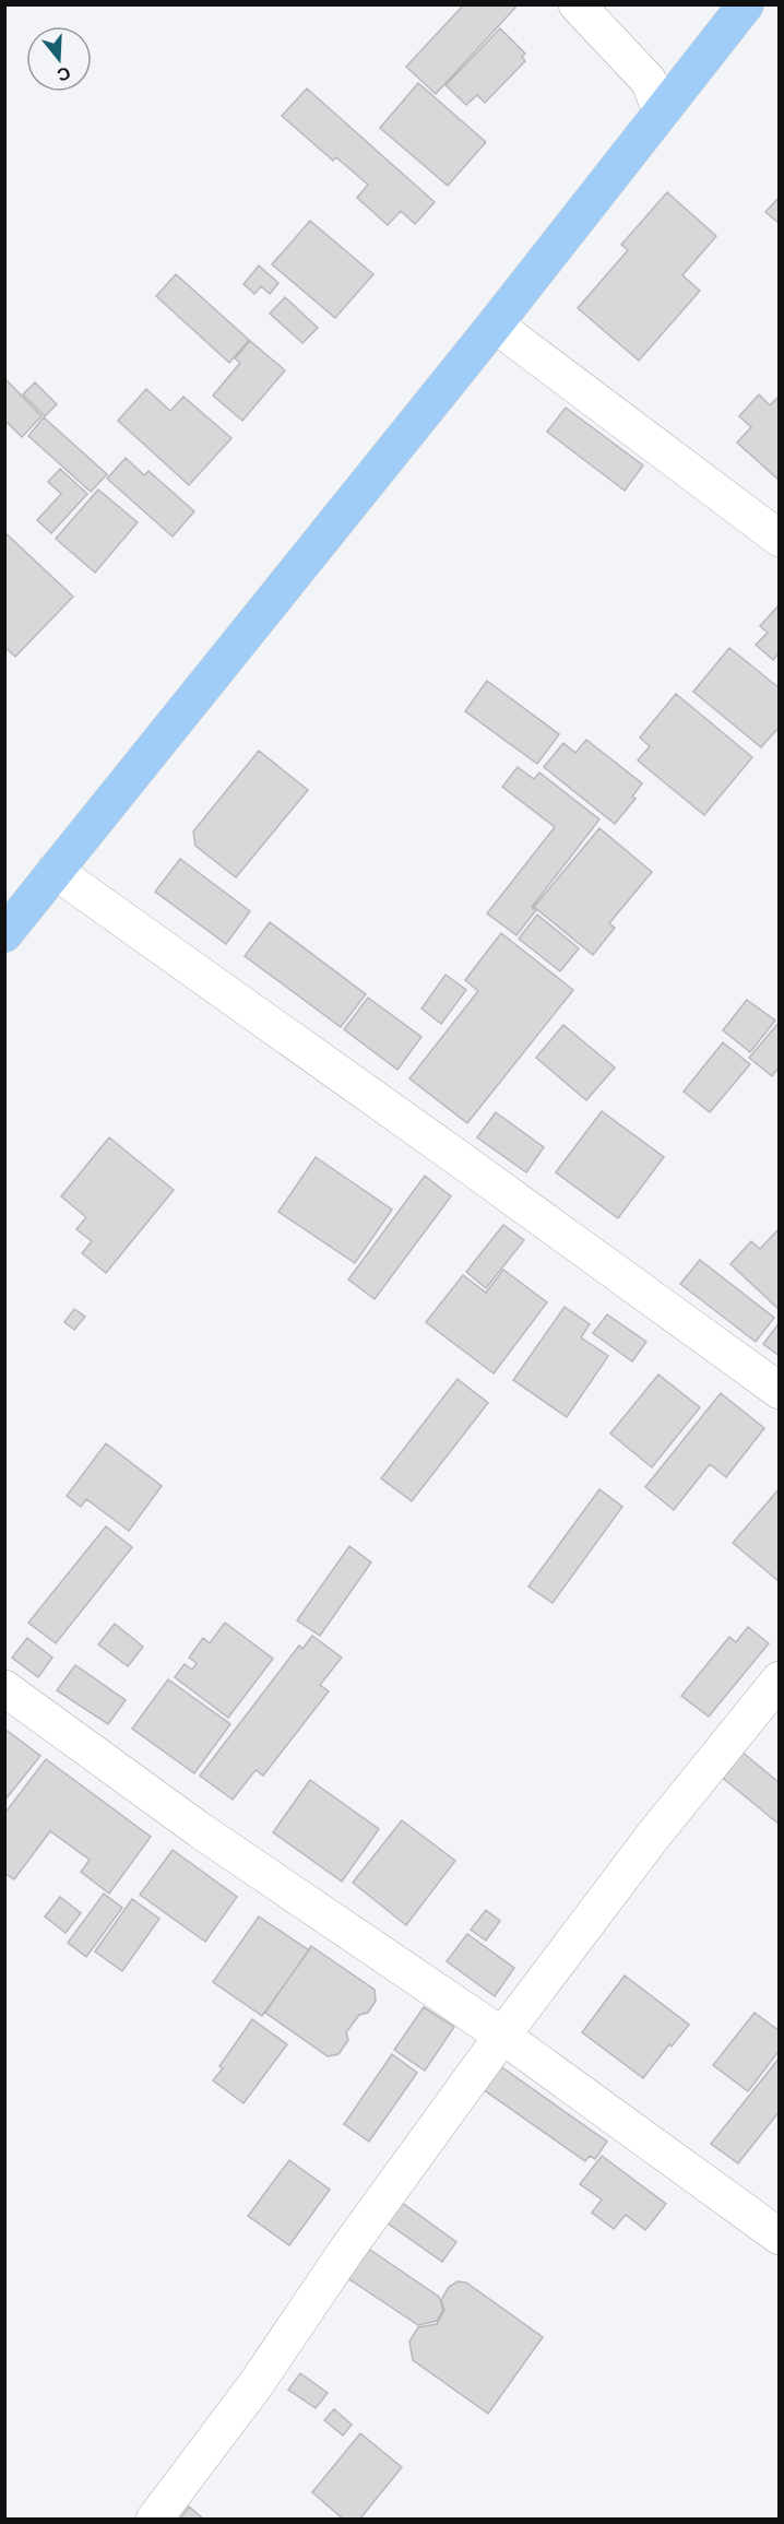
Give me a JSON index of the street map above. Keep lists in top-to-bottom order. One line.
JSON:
{"north":"bottom"}
